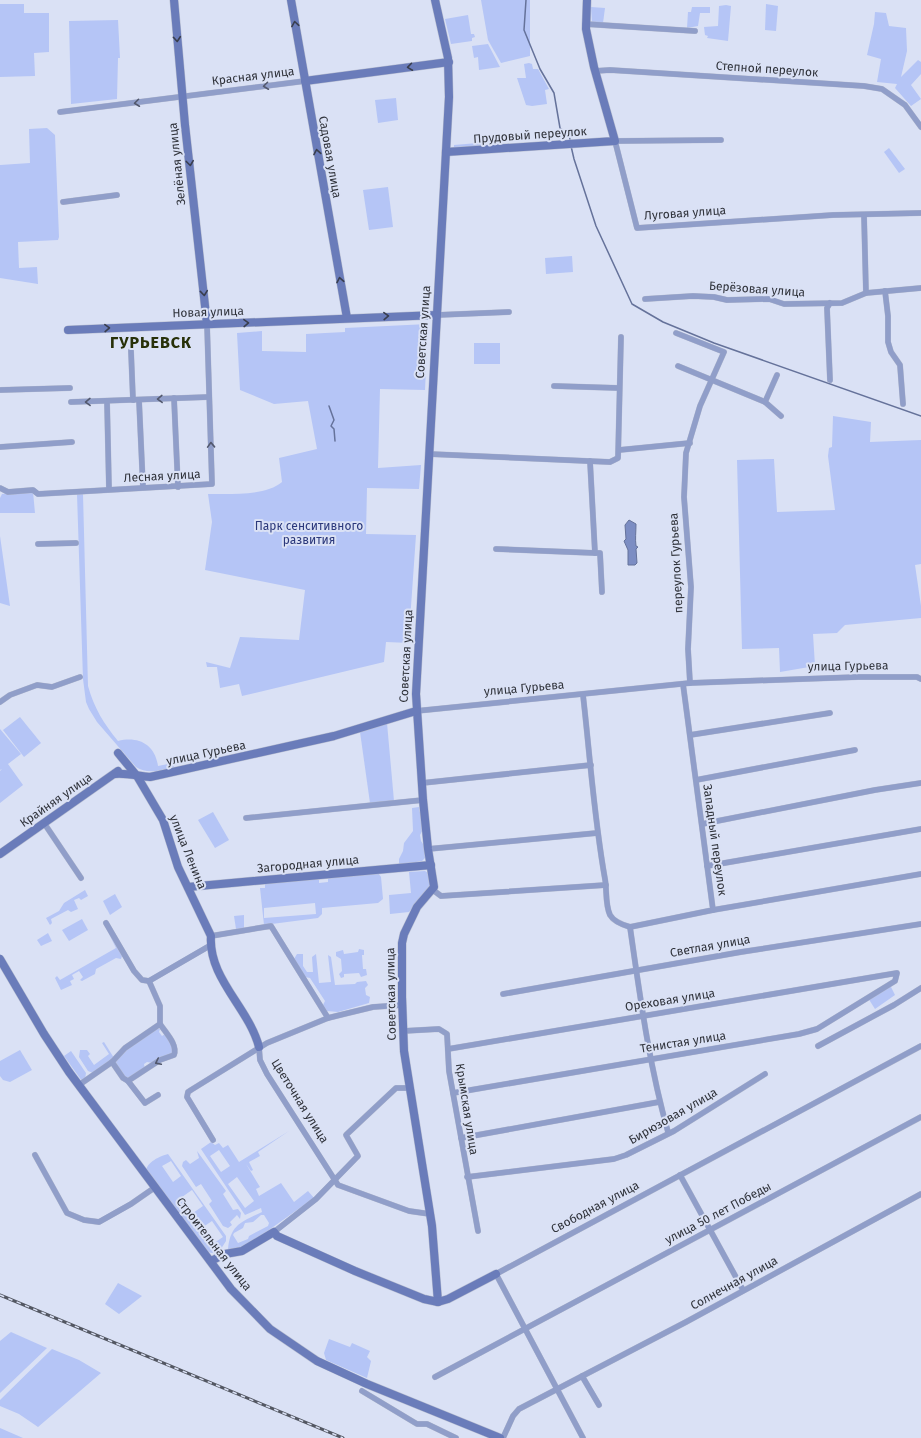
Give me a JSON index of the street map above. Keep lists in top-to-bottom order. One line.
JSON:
{"streets":{"street":["Степной переулок","Красная улица","Прудовый переулок","Садовая улица","Зелёная улица","Луговая улица","Берёзовая улица","Новая улица","Советская улица","Лесная улица","переулок Гурьева","улица Гурьева","Крайняя улица","Западный переулок","улица Ленина","Загородная улица","Светлая улица","Ореховая улица","Тенистая улица","Цветочная улица","Крымская улица","Бирюзовая улица","Свободная улица","улица 50 лет Победы","Строительная улица","Солнечная улица"]},"crossings":[["Степной переулок","Луговая улица"],["Красная улица","Садовая улица"],["Красная улица","Зелёная улица"],["Красная улица","Советская улица"],["Прудовый переулок","Луговая улица"],["Прудовый переулок","Советская улица"],["Садовая улица","Новая улица"],["Зелёная улица","Новая улица"],["Зелёная улица","Лесная улица"],["Новая улица","Советская улица"],["Новая улица","Лесная улица"],["Советская улица","улица Гурьева"],["Советская улица","Загородная улица"],["Советская улица","Крымская улица"],["Советская улица","Свободная улица"],["переулок Гурьева","улица Гурьева"],["улица Гурьева","Крайняя улица"],["улица Гурьева","Западный переулок"],["улица Гурьева","улица Ленина"],["Крайняя улица","улица Ленина"],["улица Ленина","Загородная улица"],["улица Ленина","Цветочная улица"],["Ореховая улица","Тенистая улица"],["Ореховая улица","Крымская улица"],["Тенистая улица","Крымская улица"],["Крымская улица","Бирюзовая улица"],["Строительная улица","Солнечная улица"]],"one_way":["Красная улица","Садовая улица","Зелёная улица","Новая улица"],"districts":["ГУРЬЕВСК"],"parks":["Парк сенситивного развития"]}
